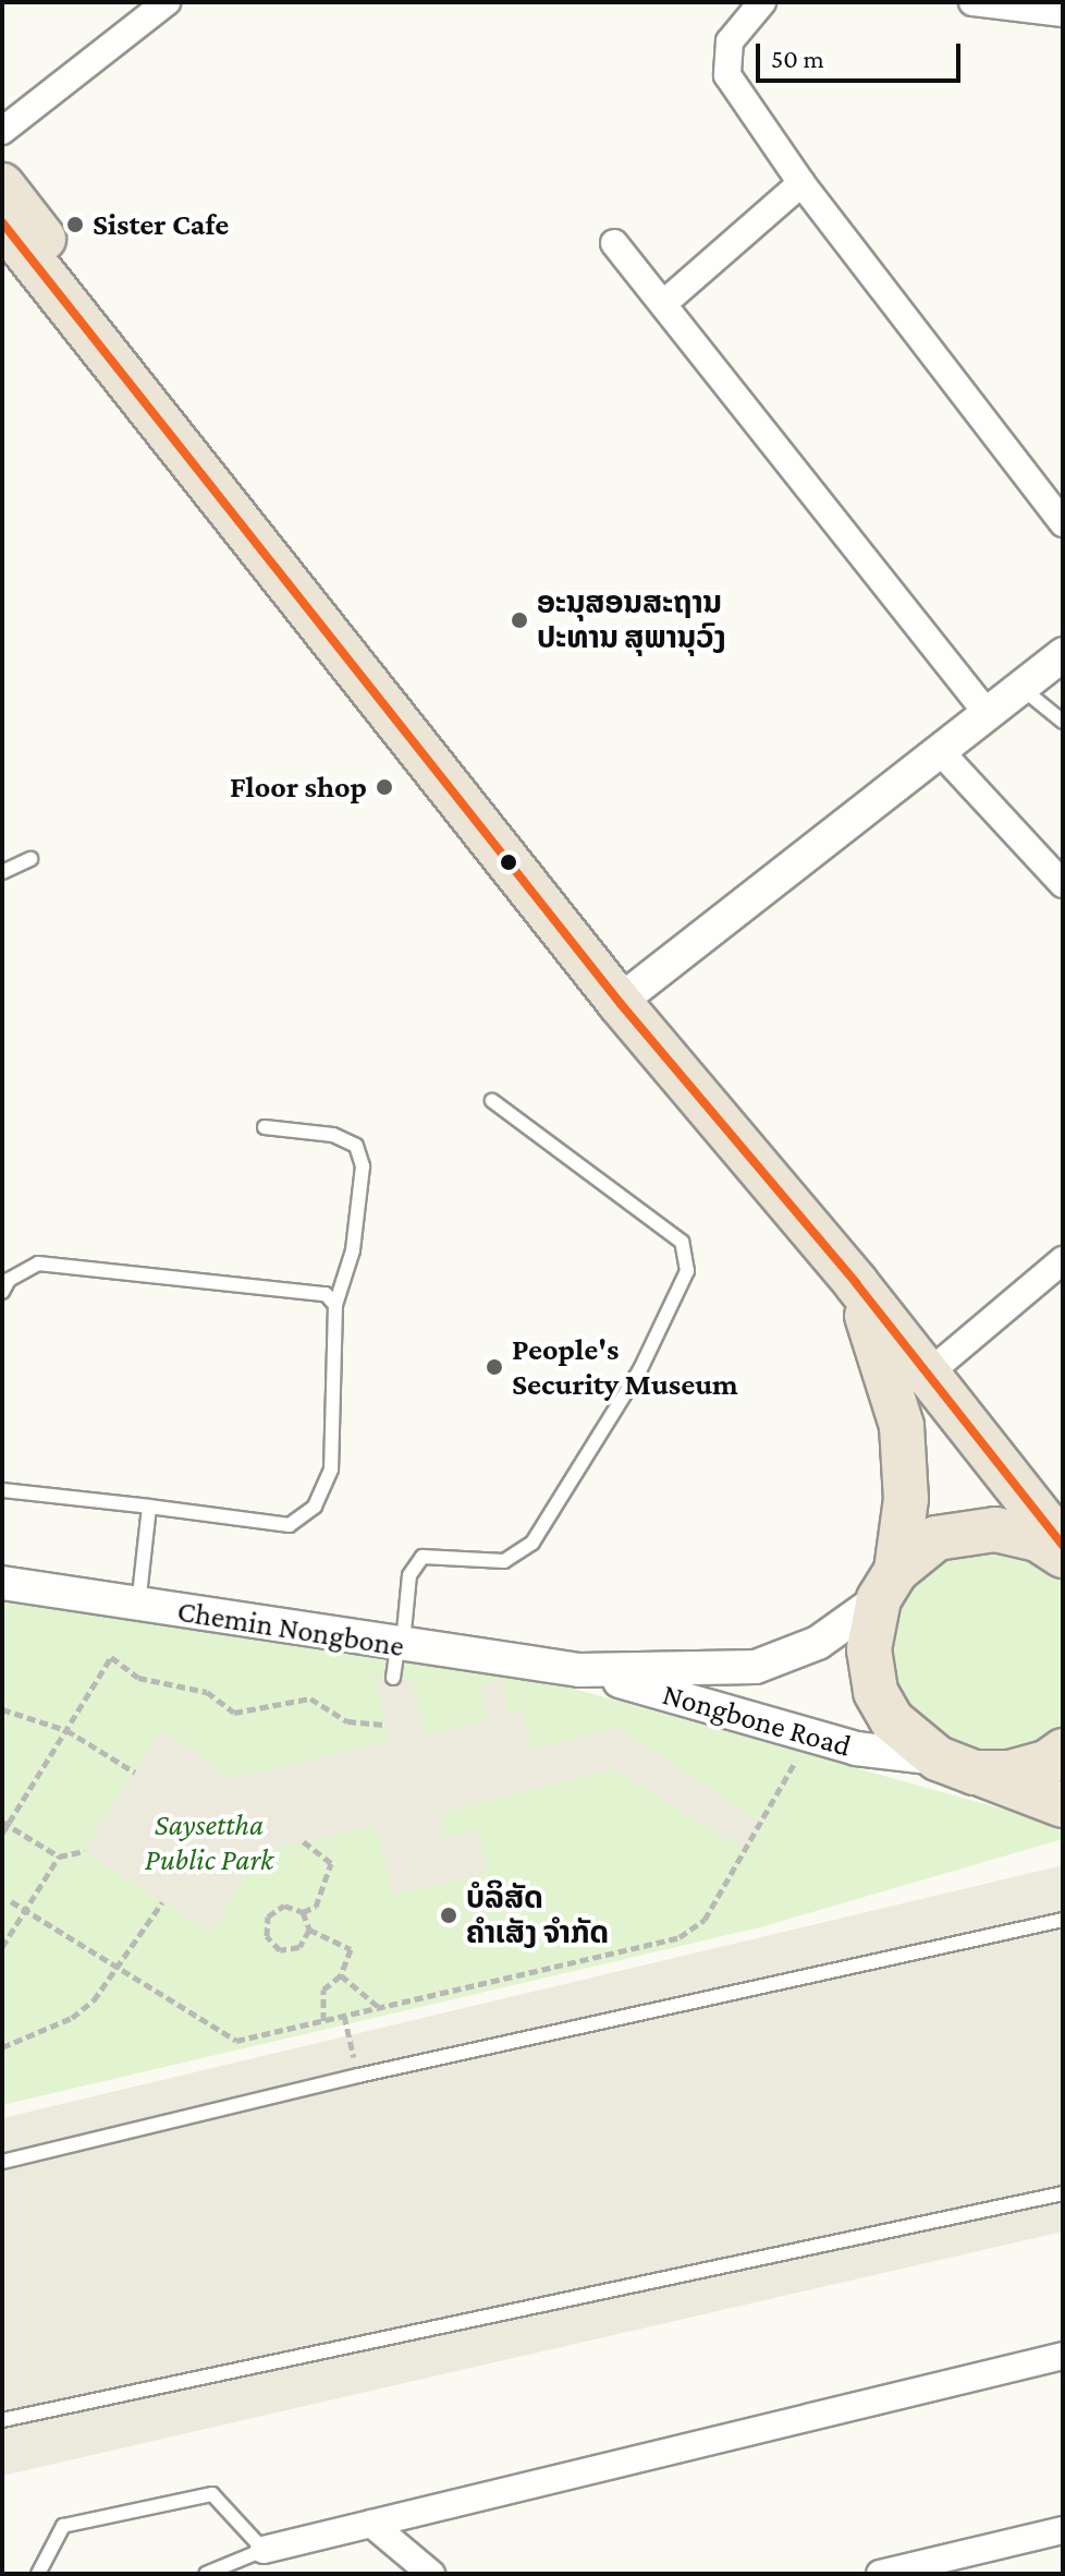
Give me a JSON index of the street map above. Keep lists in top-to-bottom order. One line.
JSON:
{"streets":{"street":["Chemin Nongbone","Nongbone Road"]},"crossings":[["Chemin Nongbone","Nongbone Road"]],"parks":["Saysettha Public Park"],"places":["Sister Cafe","ອະນຸສອນສະຖານ ປະທານ ສຸພານຸວົງ","Floor shop","People's Security Museum","ບໍລິສັດ ຄຳເສັງ ຈຳກັດ"],"scale_bar":"50 m"}
